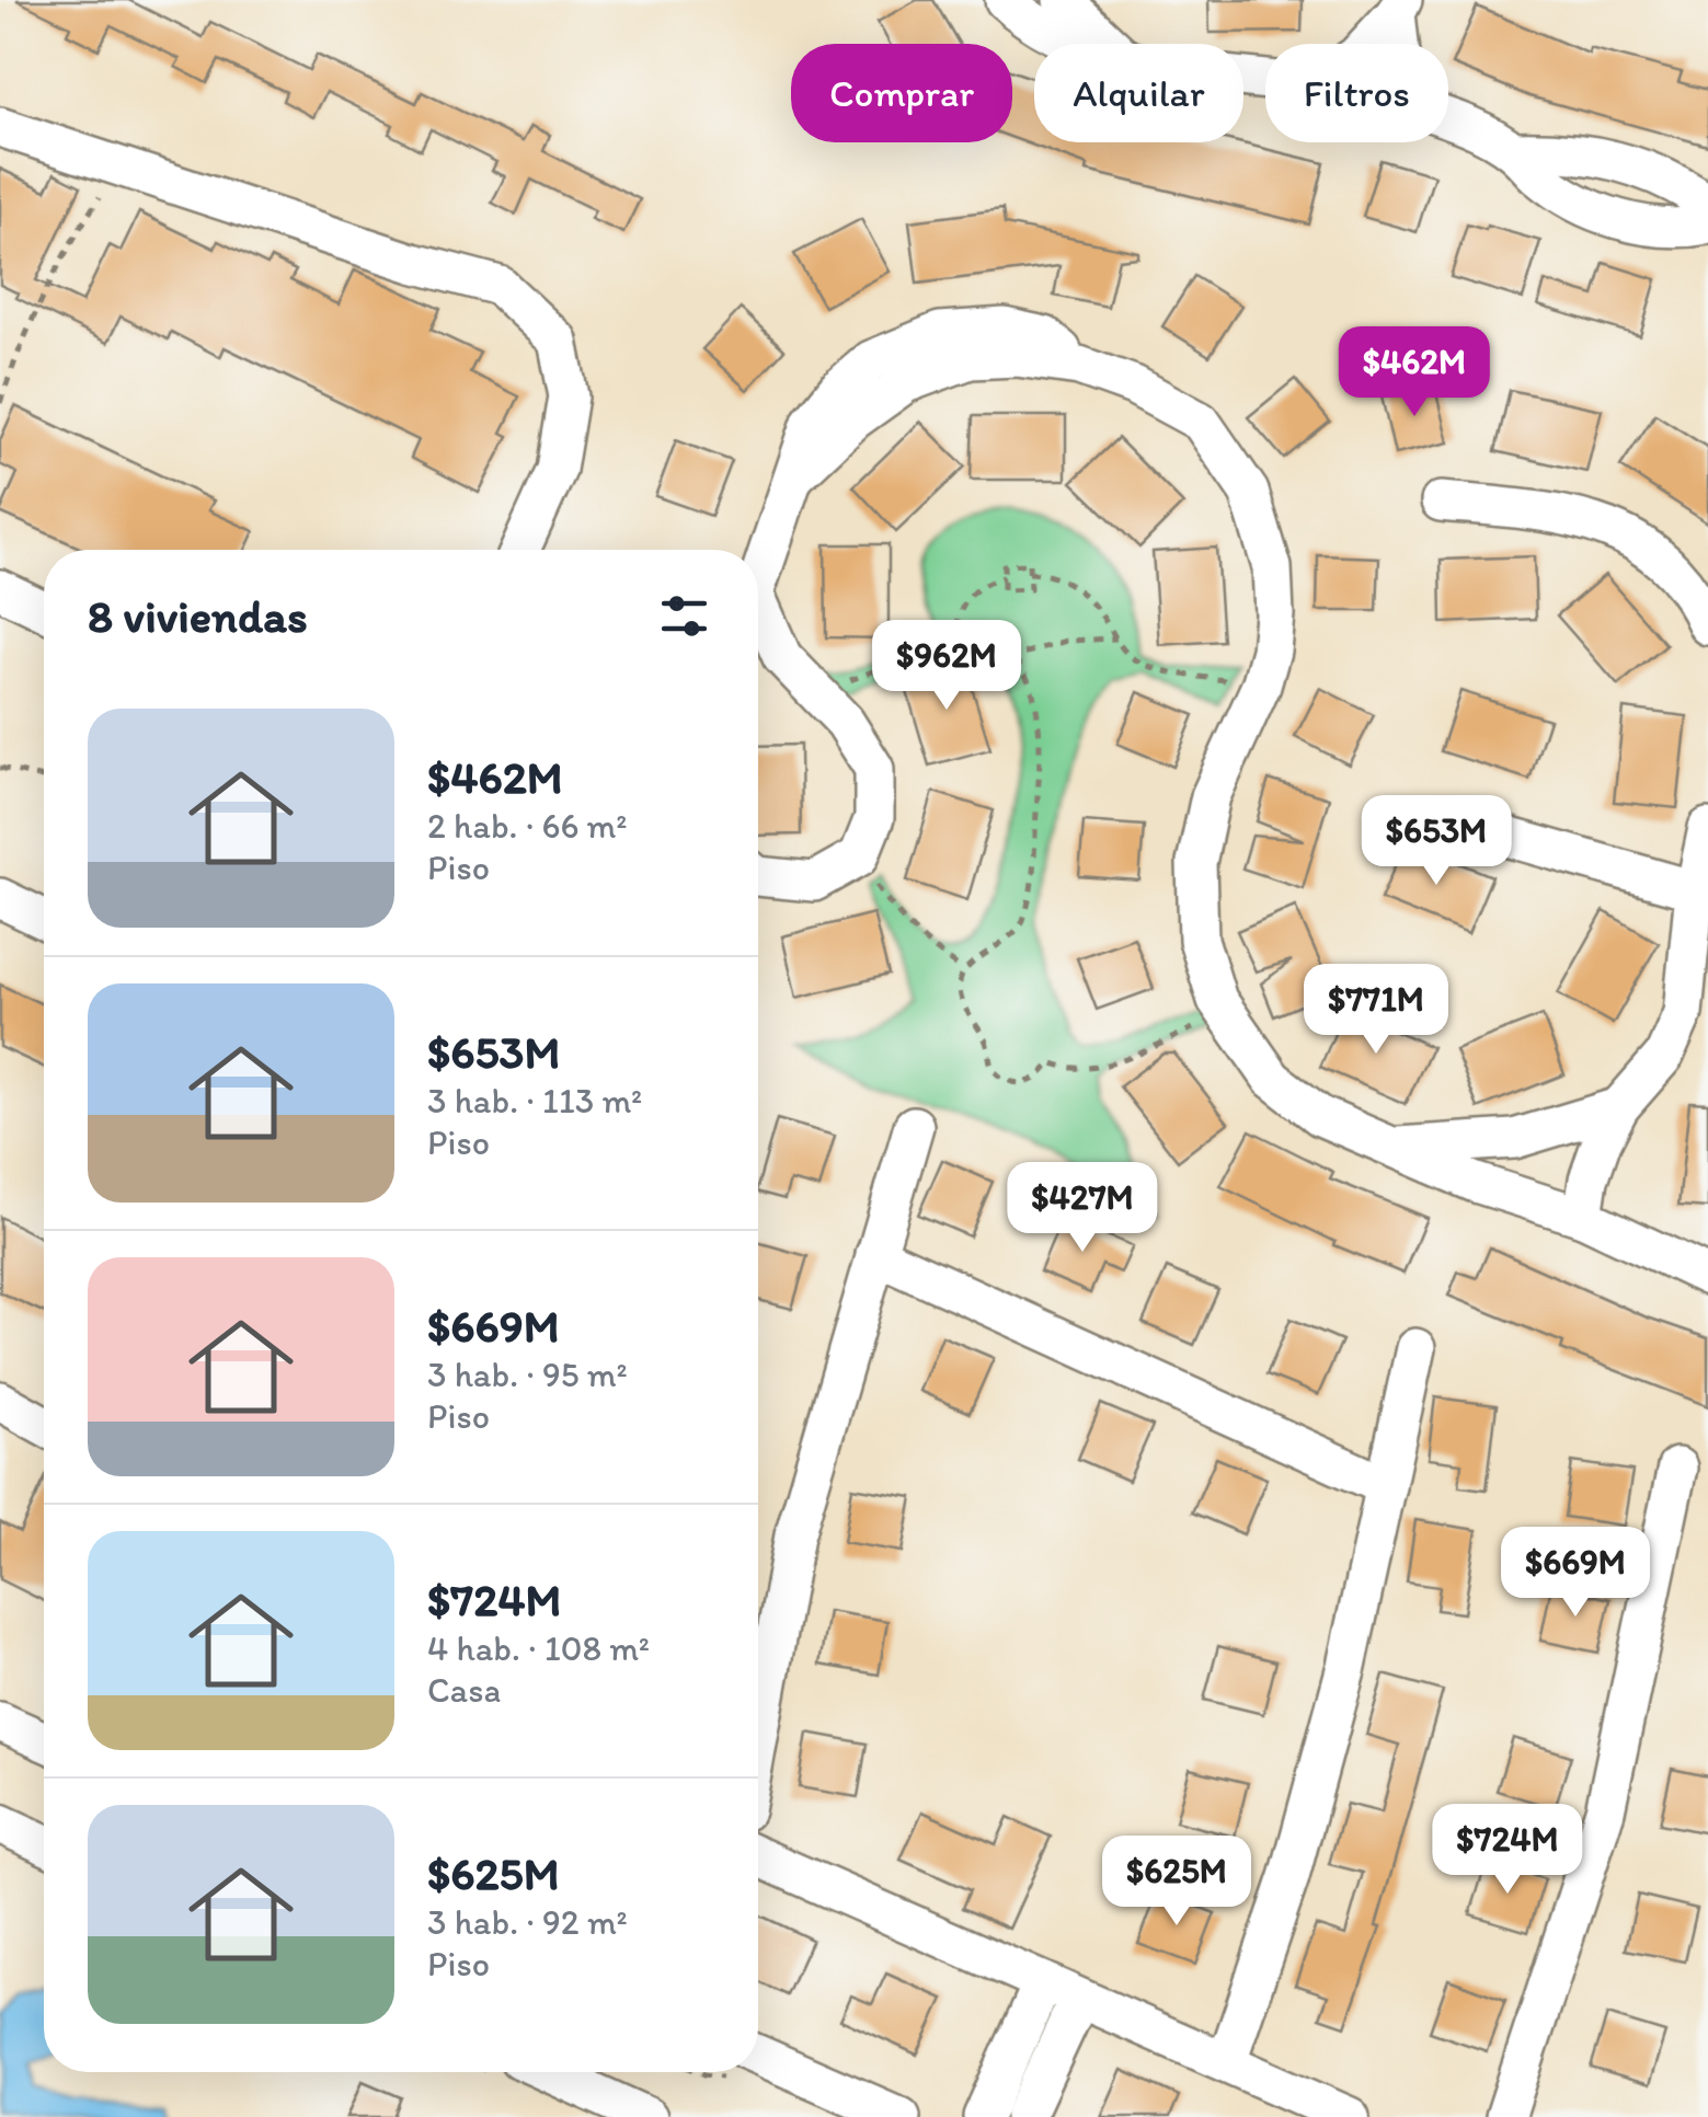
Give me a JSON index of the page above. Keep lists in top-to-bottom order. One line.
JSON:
{"page":{"chip":["Comprar","Alquilar","Filtros"],"price":["$462M","$962M","$653M","$771M","$427M","$669M","$724M","$625M"],"heading":"8 viviendas","list":[{"name":"$462M","note":"2 hab. · 66 m² · Piso"},{"name":"$653M","note":"3 hab. · 113 m² · Piso"},{"name":"$669M","note":"3 hab. · 95 m² · Piso"},{"name":"$724M","note":"4 hab. · 108 m² · Casa"},{"name":"$625M","note":"3 hab. · 92 m² · Piso"}]}}
